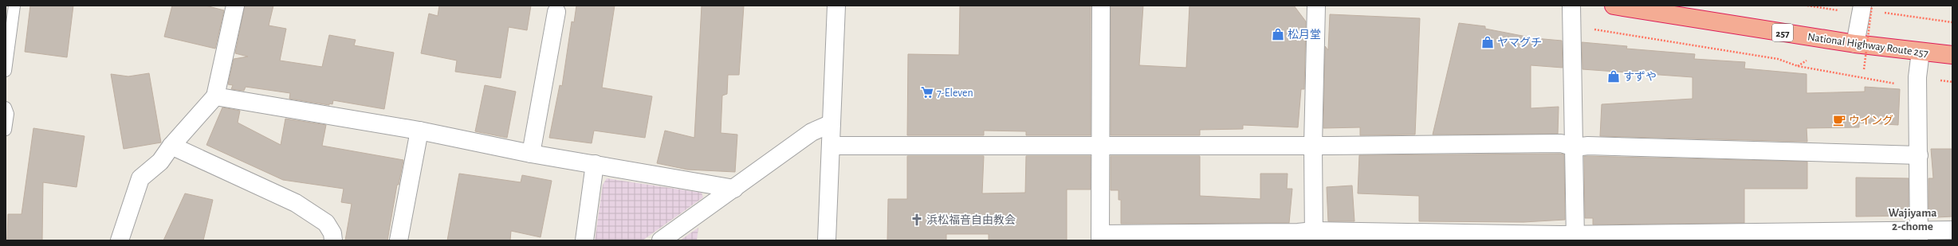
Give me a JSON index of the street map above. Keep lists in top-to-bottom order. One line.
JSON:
{"streets":{"highway":["257","National Highway Route 257"]},"districts":["Wajiyama 2-chome"],"places":{"shop":["松月堂","ヤマグチ","すずや"],"supermarket":["7-Eleven"],"cafe":["ウイング"],"church":["浜松福音自由教会"]}}
